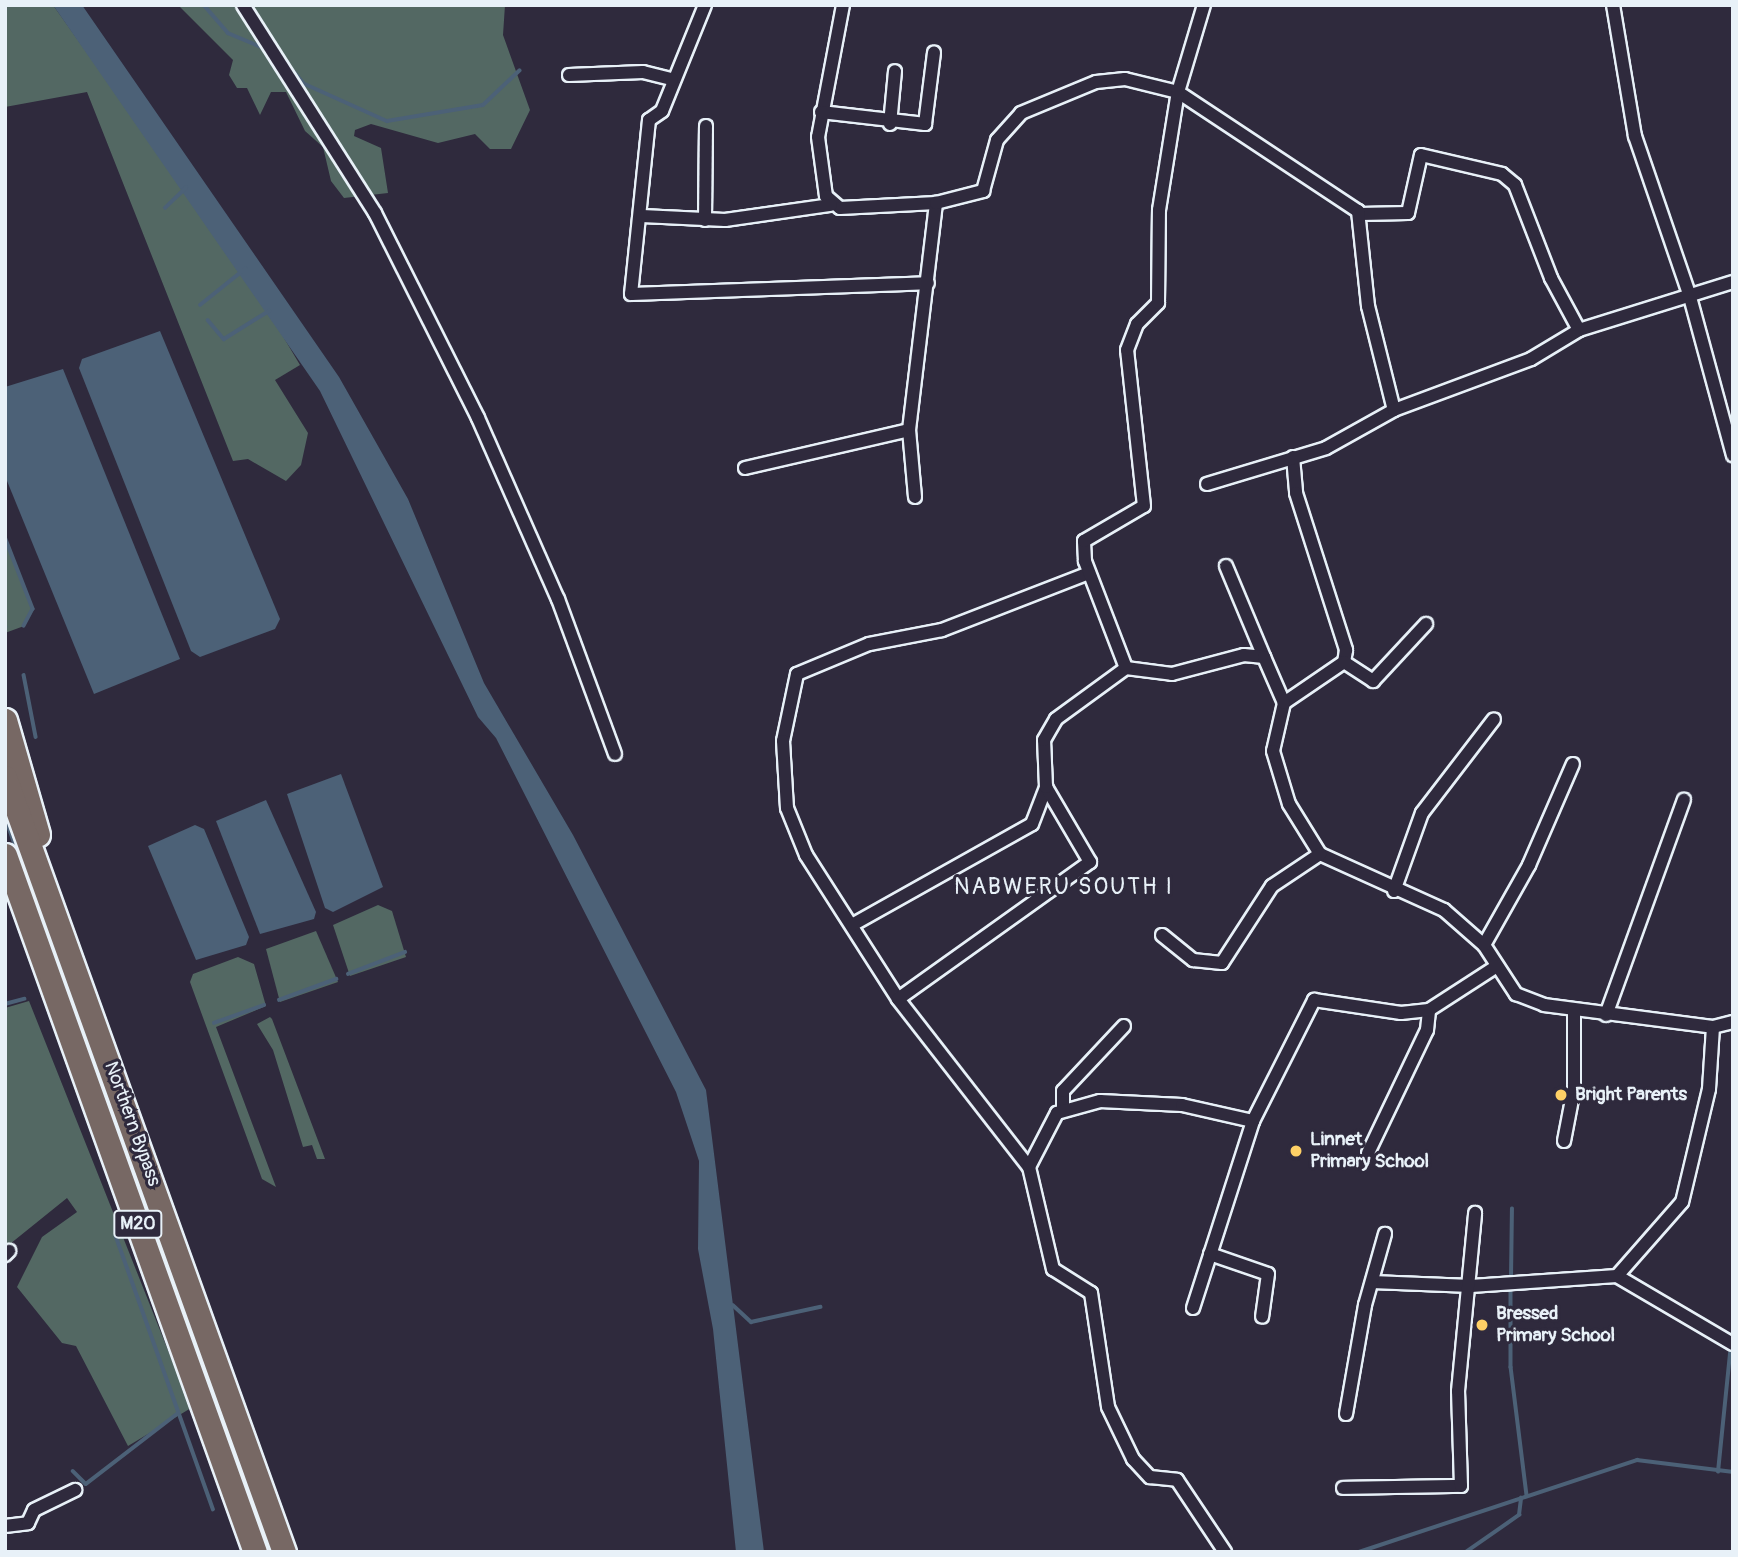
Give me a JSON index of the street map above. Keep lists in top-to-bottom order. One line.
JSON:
{"streets":{"highway":["Northern Bypass","M20"]},"districts":["NABWERU SOUTH I"],"places":["Bright Parents","Linnet Primary School","Bressed Primary School"]}
